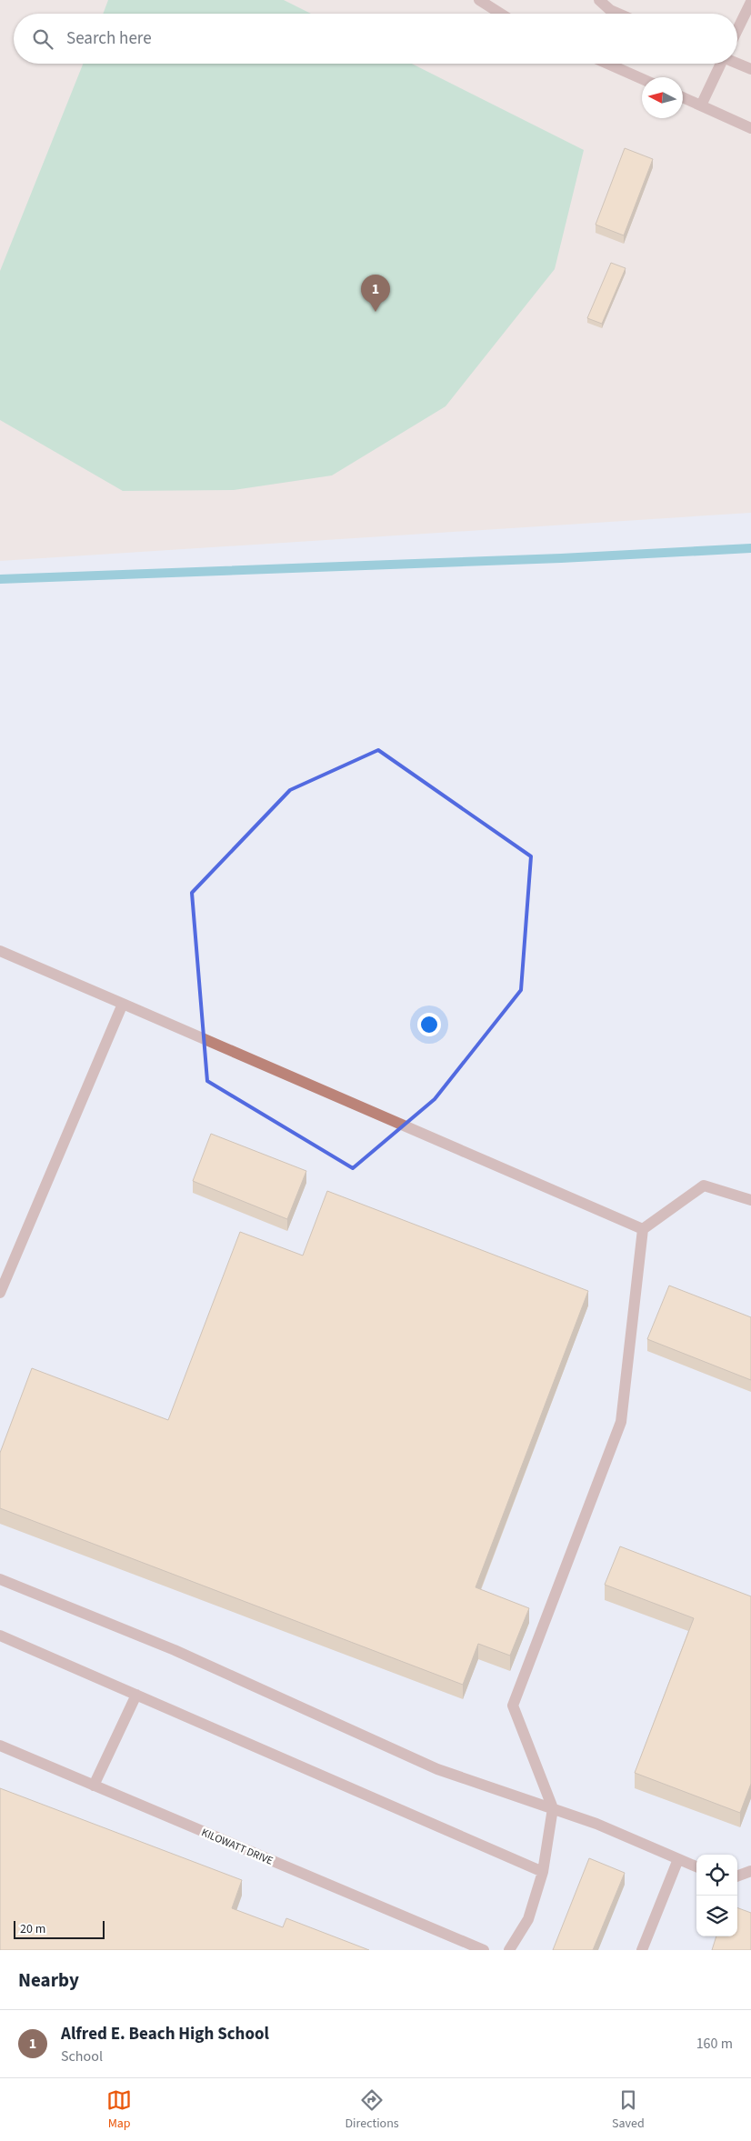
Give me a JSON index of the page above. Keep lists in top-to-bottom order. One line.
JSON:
{"streets":{"lane":["KILOWATT DRIVE"]},"scale_bar":"20 m","north":"left","page":{"search":"Search here","pins":"1","scale":"20 m","heading":"Nearby","list":[{"mark":"1","name":"Alfred E. Beach High School","note":"School","value":"160 m"}],"nav":["Map","Directions","Saved"]}}
